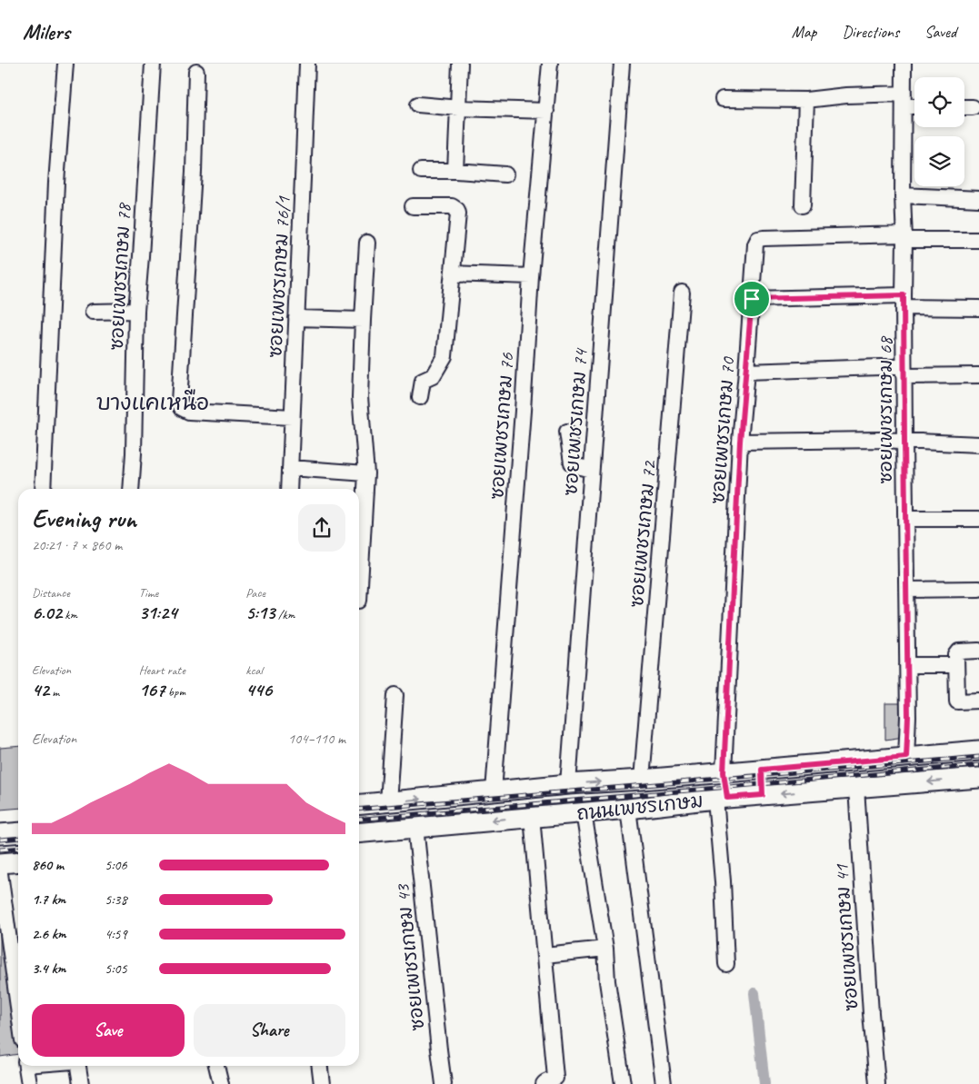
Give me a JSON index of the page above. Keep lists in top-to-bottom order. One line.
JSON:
{"streets":{"main road":["ถนนเพชรเกษม"],"street":["ซอยเพชรเกษม 78","ซอยเพชรเกษม 76/1","ซอยเพชรเกษม 68","ซอยเพชรเกษม 74","ซอยเพชรเกษม 76","ซอยเพชรเกษม 70","ซอยเพชรเกษม 72","ซอยเพชรเกษม 41","ซอยเพชรเกษม 43"]},"crossings":[["ซอยเพชรเกษม 68","ซอยเพชรเกษม 70"],["ซอยเพชรเกษม 68","ถนนเพชรเกษม"],["ซอยเพชรเกษม 74","ถนนเพชรเกษม"],["ซอยเพชรเกษม 76","ถนนเพชรเกษม"],["ซอยเพชรเกษม 70","ถนนเพชรเกษม"],["ซอยเพชรเกษม 72","ถนนเพชรเกษม"],["ถนนเพชรเกษม","ซอยเพชรเกษม 41"],["ถนนเพชรเกษม","ซอยเพชรเกษม 43"]],"districts":["บางแคเหนือ"],"page":{"header":"Milers","nav":["Map","Directions","Saved"],"heading":["Evening run","20:21 · 7 × 860 m"],"stats":[["Distance","6.02 km"],["Time","31:24"],["Pace","5:13 /km"],["Elevation","42 m"],["Heart rate","167 bpm"],["kcal","446"]],"chart":["Elevation","104–110 m"],"list":[{"name":"860 m","note":"5:06"},{"name":"1.7 km","note":"5:38"},{"name":"2.6 km","note":"4:59"},{"name":"3.4 km","note":"5:05"}],"buttons":["Save","Share"]}}
